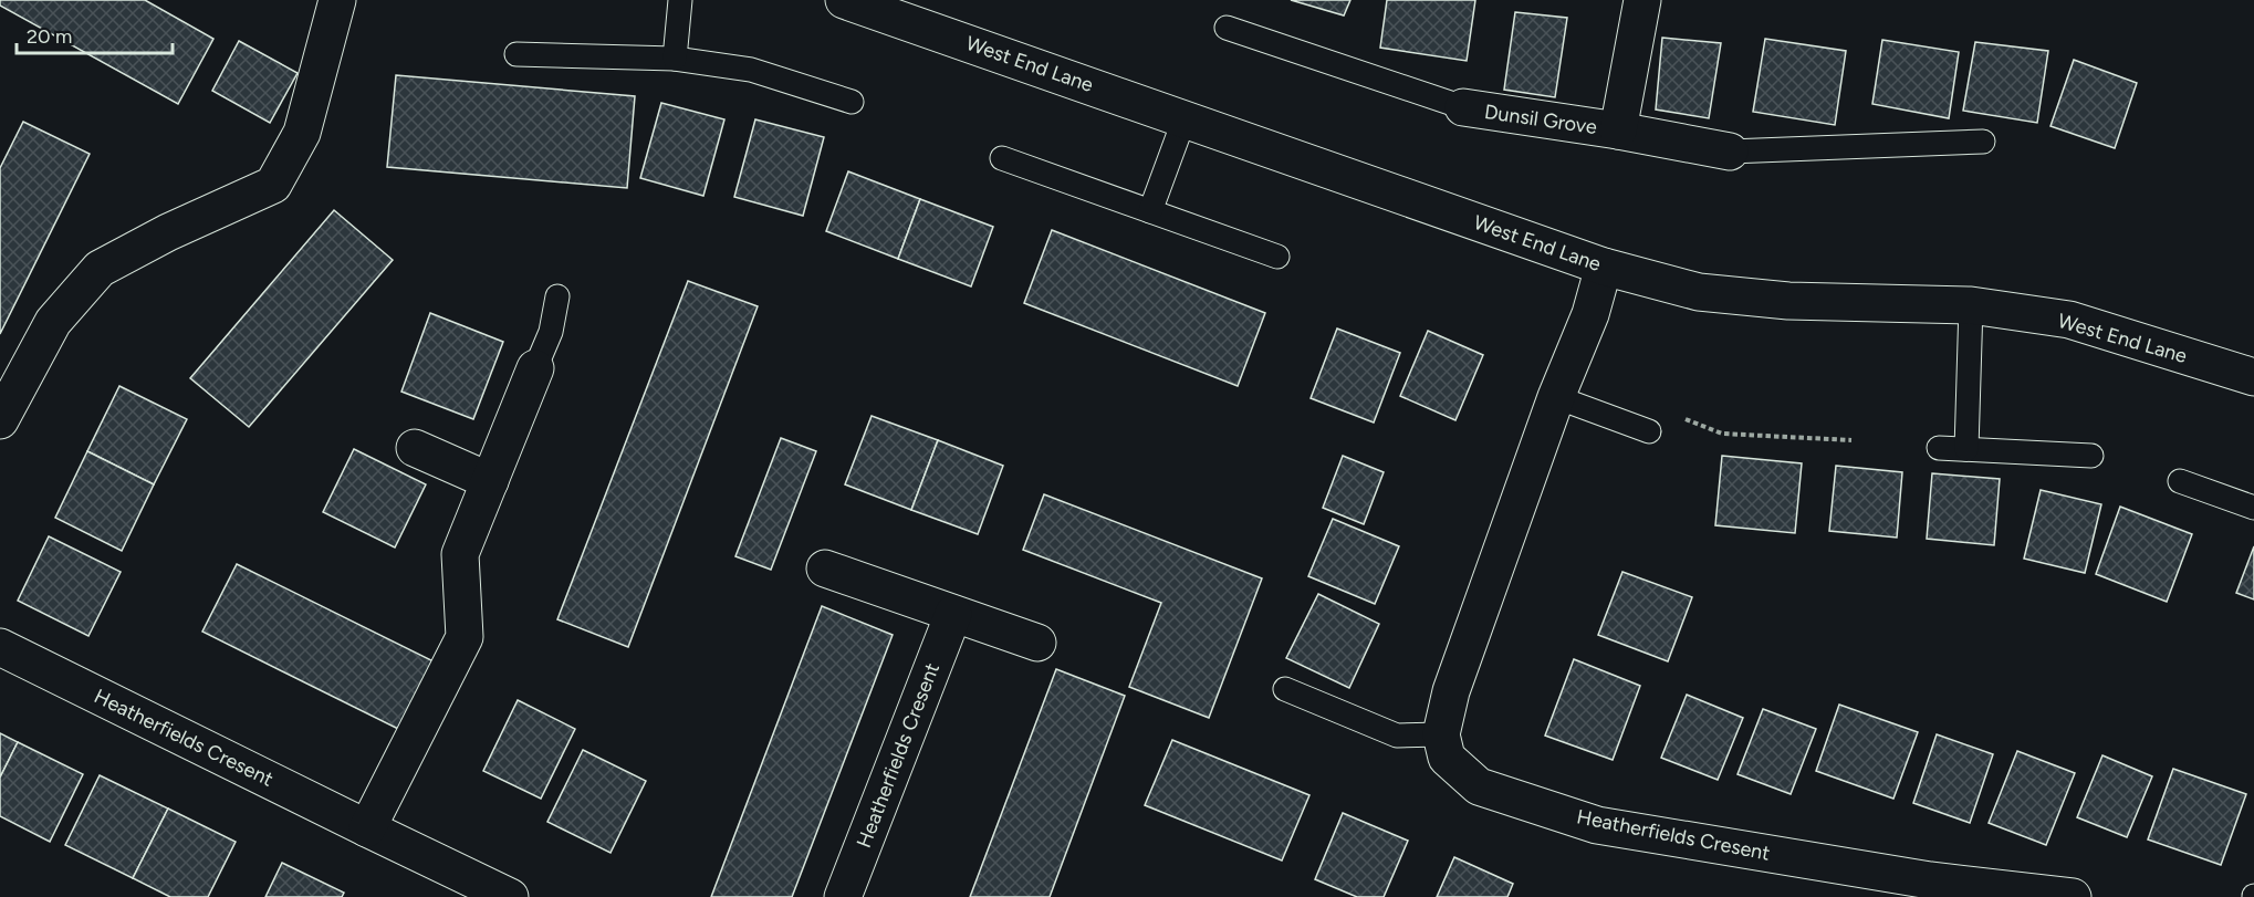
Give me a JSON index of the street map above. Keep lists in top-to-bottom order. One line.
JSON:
{"streets":{"street":["West End Lane","Dunsil Grove","Heatherfields Cresent"]},"scale_bar":"20 m"}
